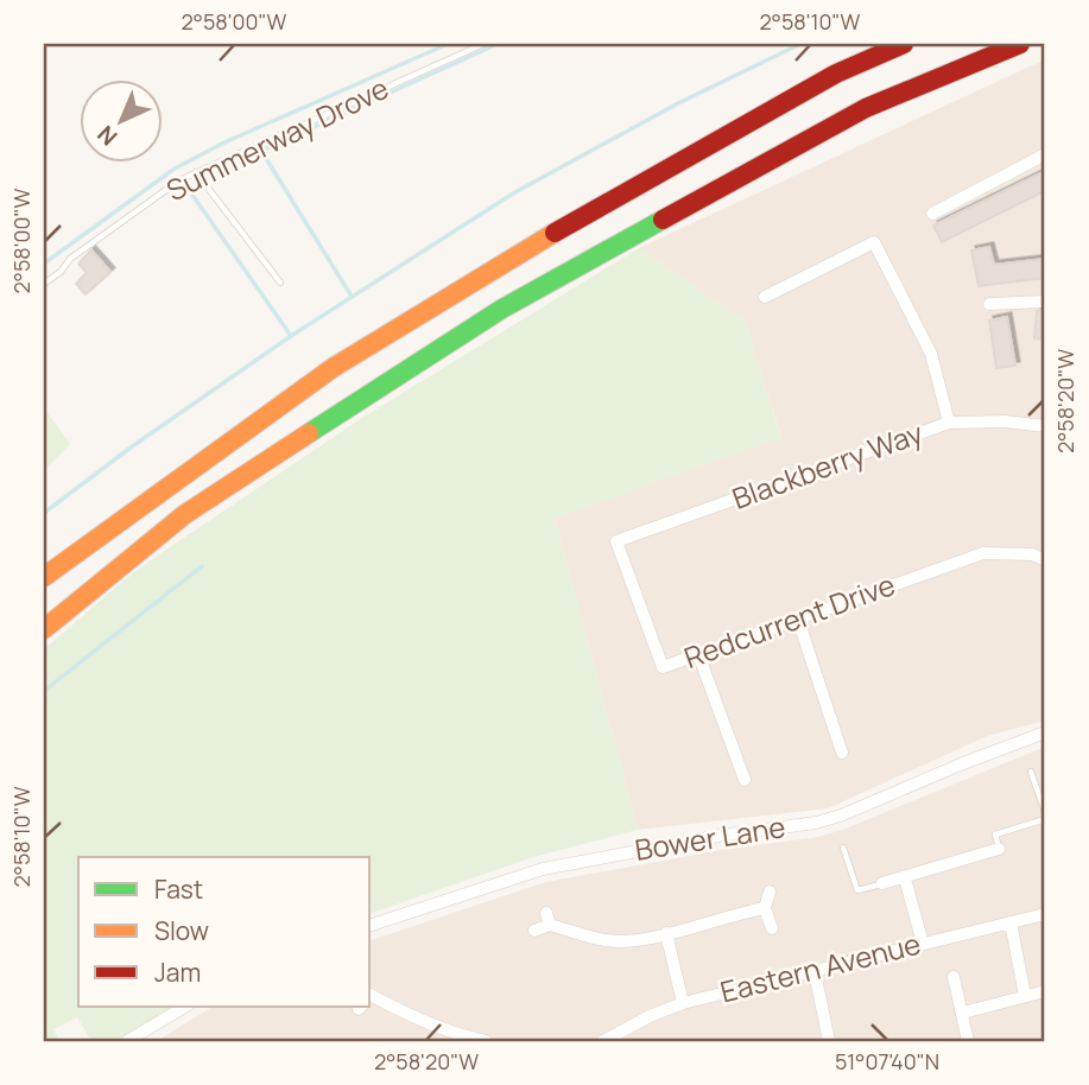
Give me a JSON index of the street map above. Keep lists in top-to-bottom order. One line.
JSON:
{"streets":{"street":["Blackberry Way","Redcurrent Drive","Bower Lane","Eastern Avenue"],"lane":["Summerway Drove"]},"crossings":[["Blackberry Way","Redcurrent Drive"]],"legend":["Fast","Slow","Jam"],"north":"bottom left","coordinates":["2°58'00\"W","2°58'10\"W","2°58'20\"W","51°07'40\"N"]}
